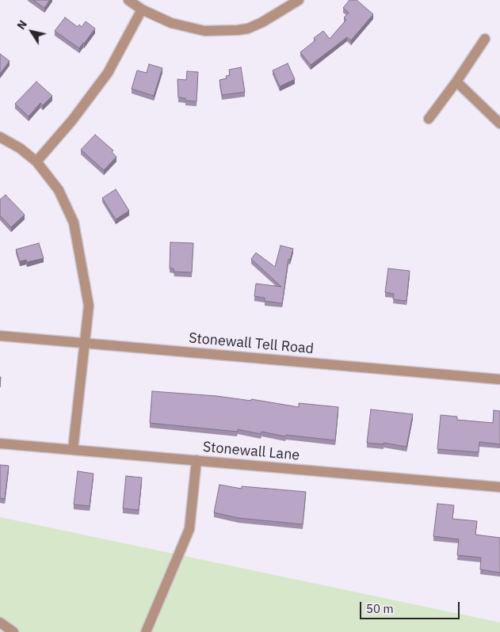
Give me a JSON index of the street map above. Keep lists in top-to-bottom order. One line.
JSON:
{"streets":{"street":["Stonewall Tell Road","Stonewall Lane"]},"scale_bar":"50 m","north":"top left"}
